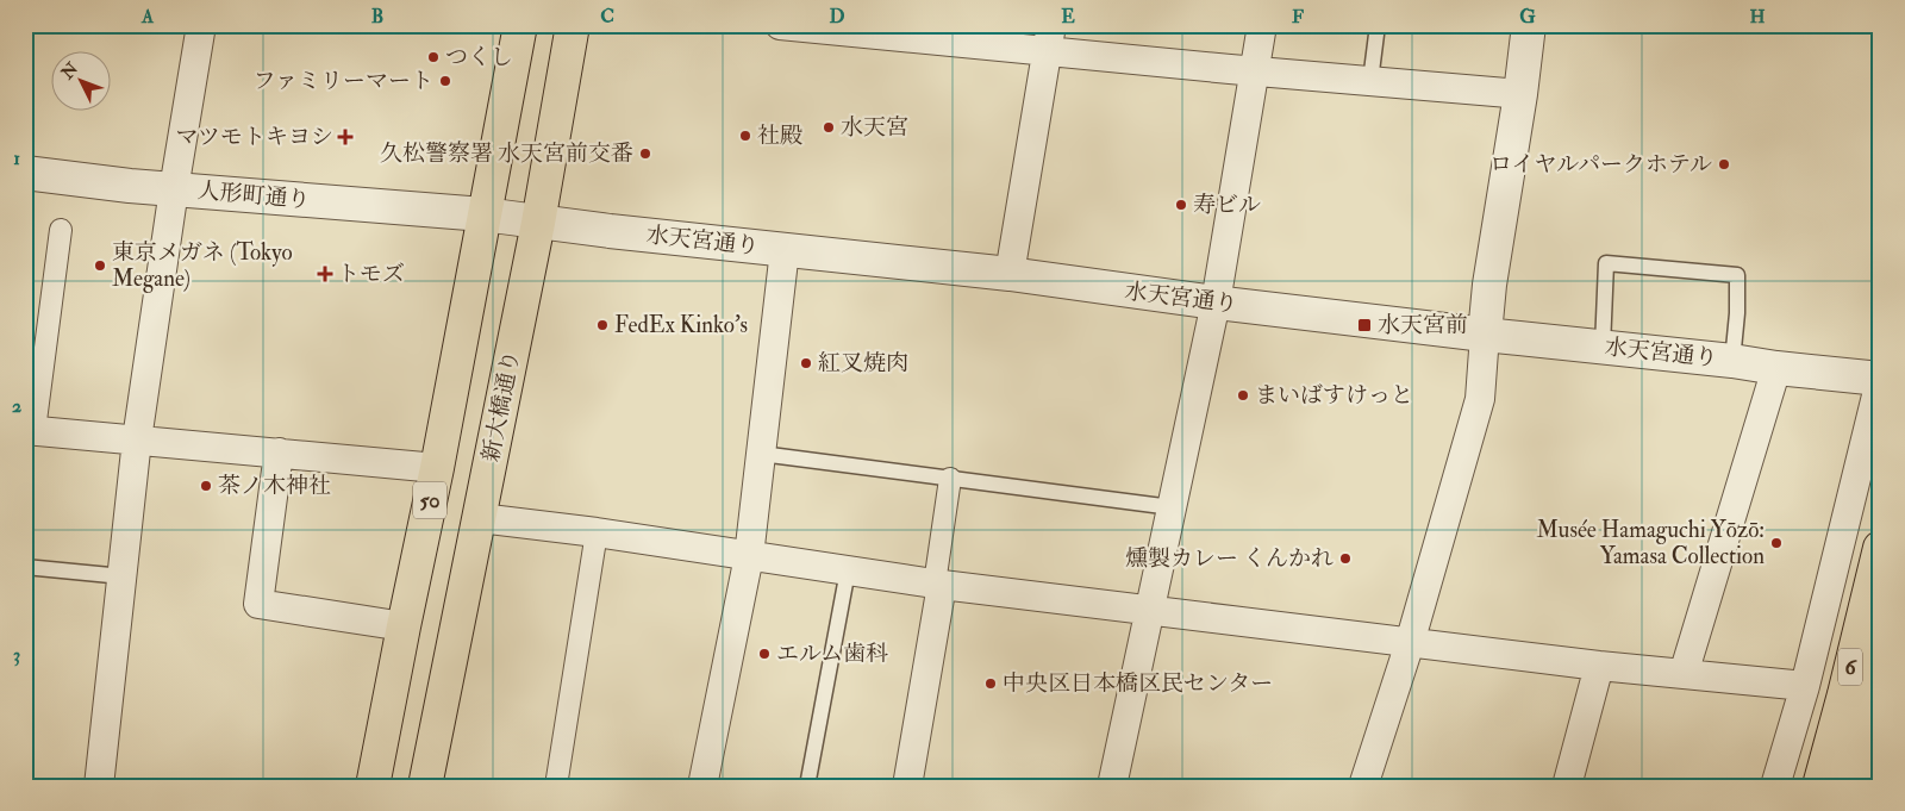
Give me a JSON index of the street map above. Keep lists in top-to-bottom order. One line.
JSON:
{"streets":{"main road":["新大橋通り","50","6"],"street":["人形町通り","水天宮通り"]},"crossings":[["人形町通り","水天宮通り"],["人形町通り","50"],["水天宮通り","新大橋通り"],["水天宮通り","50"]],"places":{"other":["つくし","ファミリーマート","水天宮","社殿","久松警察署 水天宮前交番","ロイヤルパークホテル","寿ビル","東京メガネ (Tokyo Megane)","FedEx Kinko's","紅叉焼肉","まいばすけっと","茶ノ木神社","Musée Hamaguchi Yōzō: Yamasa Collection","燻製カレー くんかれ","エルム歯科","中央区日本橋区民センター"],"health":["マツモトキヨシ","トモズ"],"transit":["水天宮前"]},"north":"top left","grid":{"columns":["A","B","C","D","E","F","G","H"],"rows":["1","2","3"]}}
